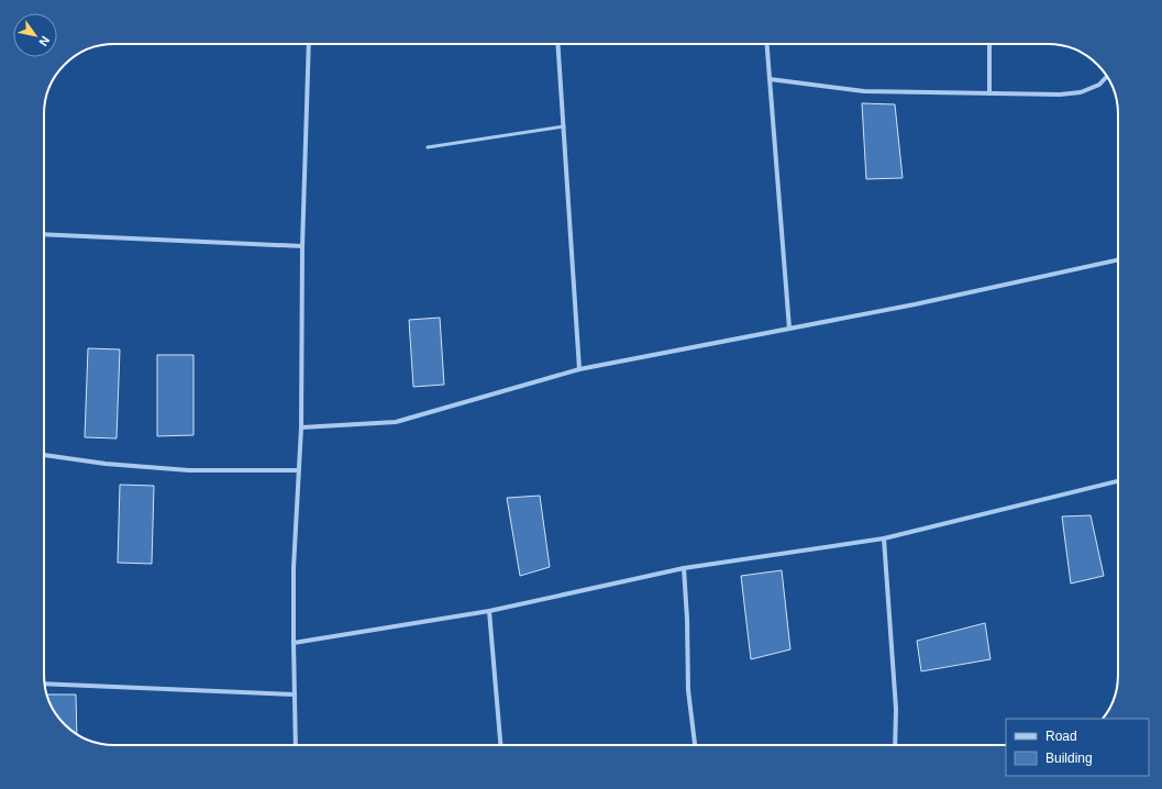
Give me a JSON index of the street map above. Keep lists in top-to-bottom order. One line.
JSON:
{"legend":["Road","Building"],"north":"bottom right"}
